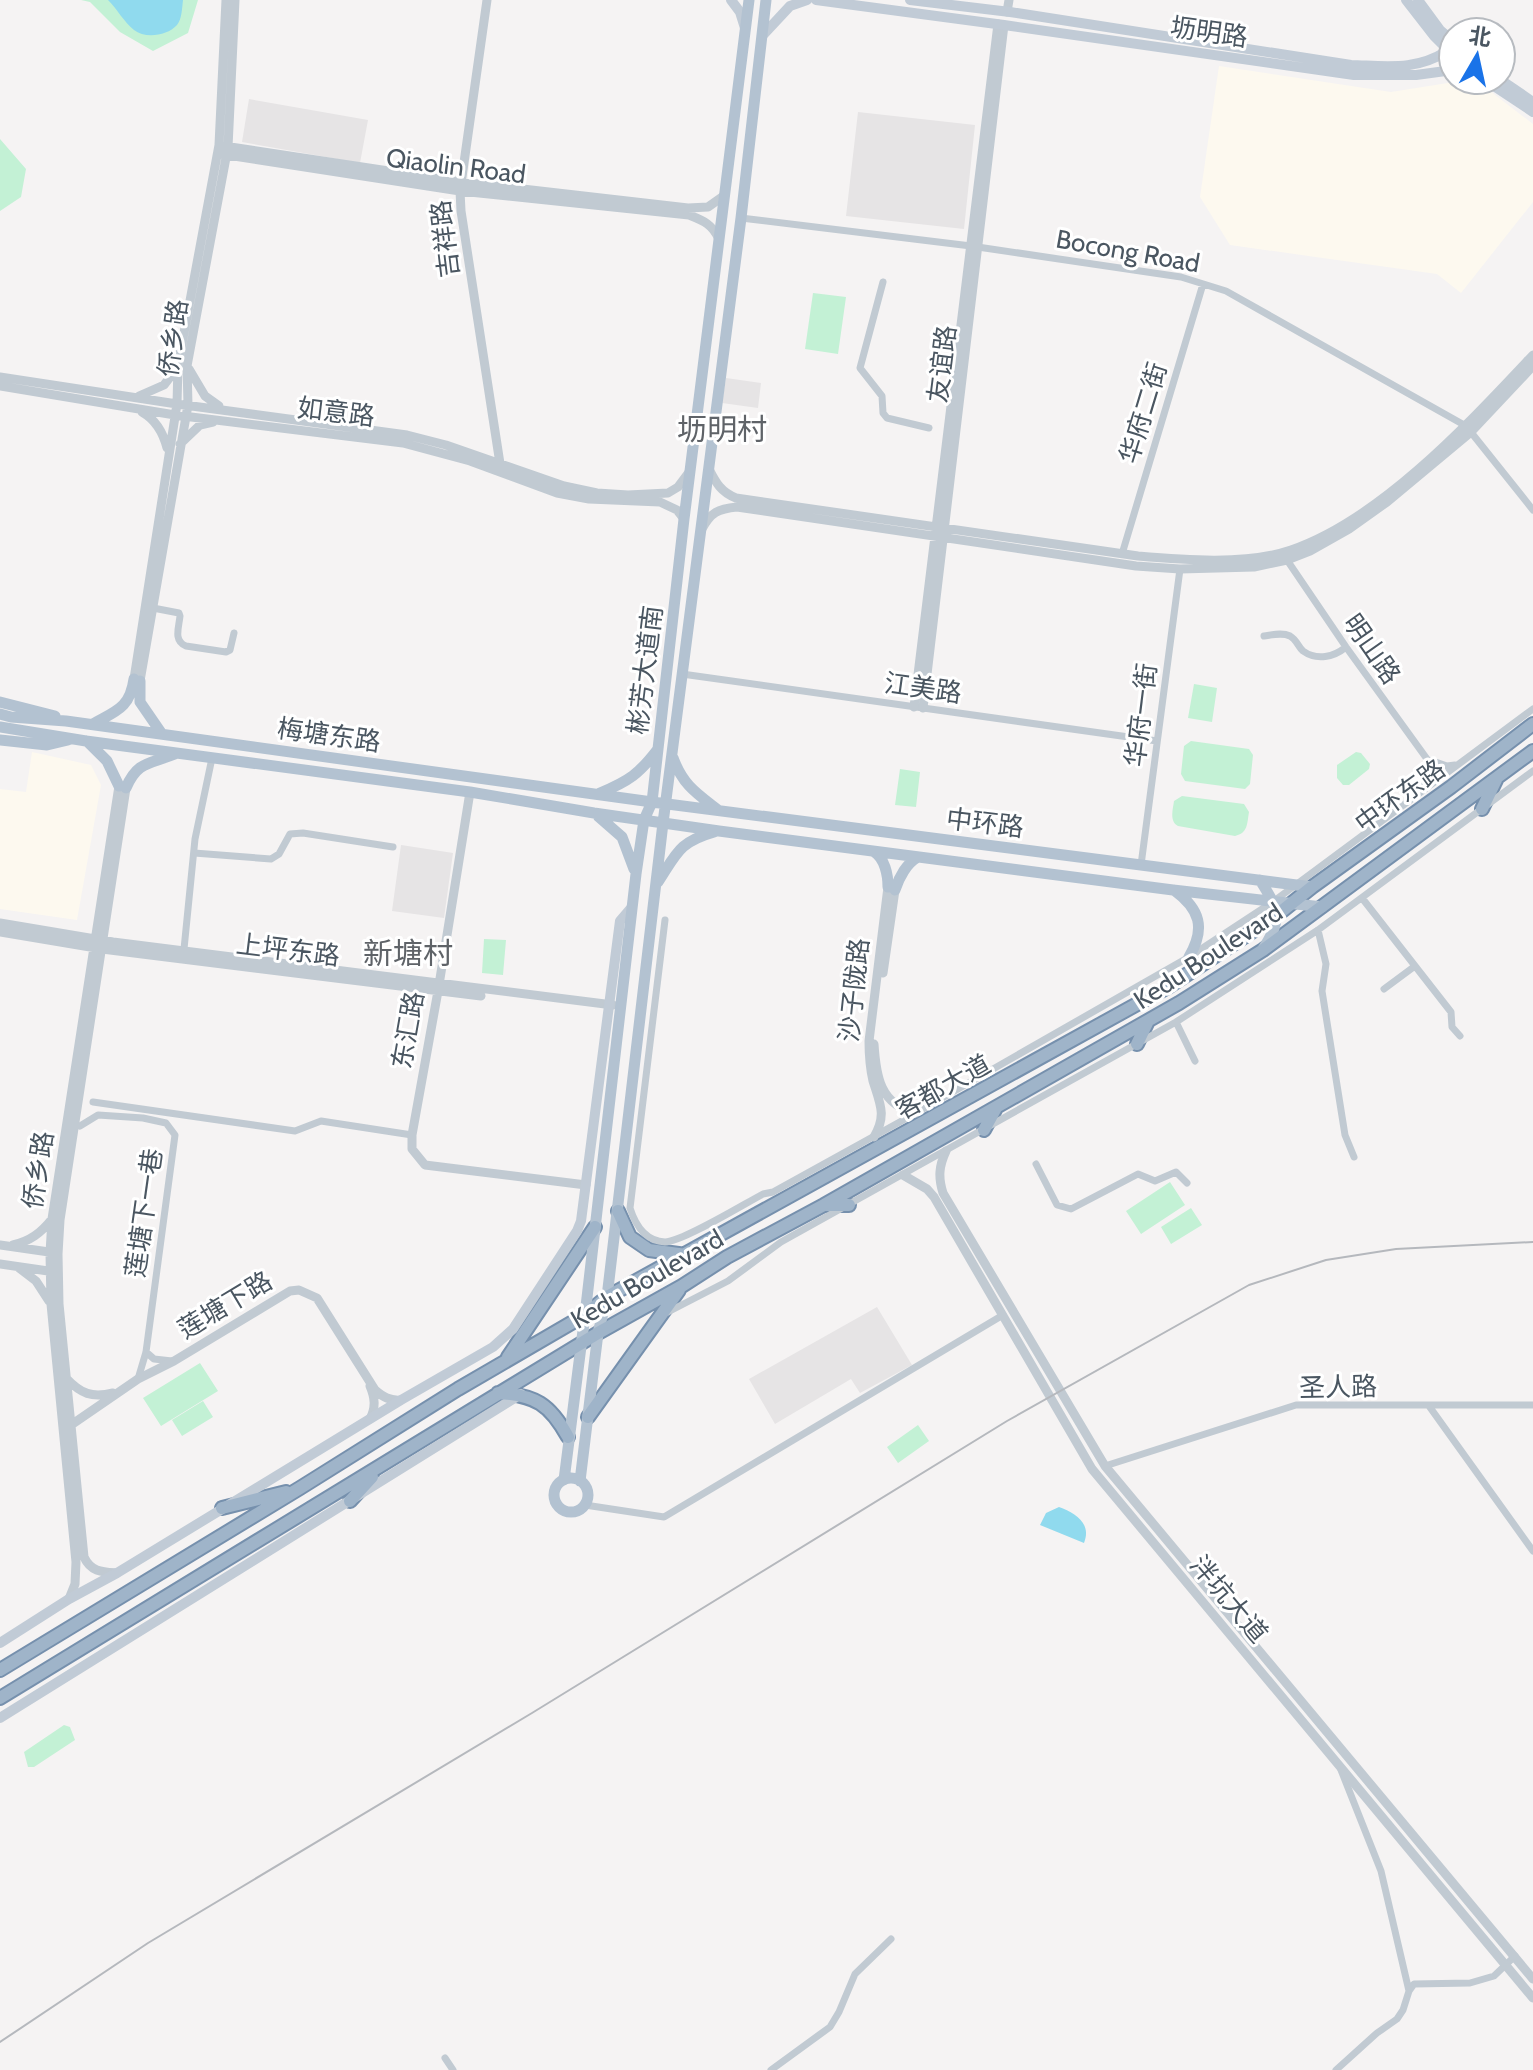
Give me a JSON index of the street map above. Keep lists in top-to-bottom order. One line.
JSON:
{"streets":{"highway":["中环东路","Kedu Boulevard","客都大道"],"main road":["坜明路","彬芳大道南","梅塘东路","中环路"],"street":["Qiaolin Road","吉祥路","Bocong Road","侨乡路","友谊路","如意路","华府二街","明山路","江美路","华府一街","上坪东路","沙子陇路","东汇路","莲塘下一巷","莲塘下路","圣人路","泮坑大道"]},"crossings":[["坜明路","友谊路"],["Qiaolin Road","吉祥路"],["Qiaolin Road","侨乡路"],["吉祥路","如意路"],["Bocong Road","友谊路"],["Bocong Road","华府二街"],["Bocong Road","彬芳大道南"],["侨乡路","如意路"],["侨乡路","上坪东路"],["侨乡路","莲塘下路"],["友谊路","江美路"],["彬芳大道南","江美路"],["彬芳大道南","梅塘东路"],["彬芳大道南","中环路"],["彬芳大道南","上坪东路"],["彬芳大道南","Kedu Boulevard"],["彬芳大道南","客都大道"],["江美路","华府一街"],["华府一街","中环路"],["梅塘东路","中环路"],["梅塘东路","东汇路"],["中环东路","中环路"],["中环东路","Kedu Boulevard"],["中环东路","客都大道"],["中环路","Kedu Boulevard"],["中环路","客都大道"],["上坪东路","东汇路"],["Kedu Boulevard","客都大道"],["莲塘下一巷","莲塘下路"],["圣人路","泮坑大道"]],"districts":["坜明村","新塘村"],"north":"top"}
